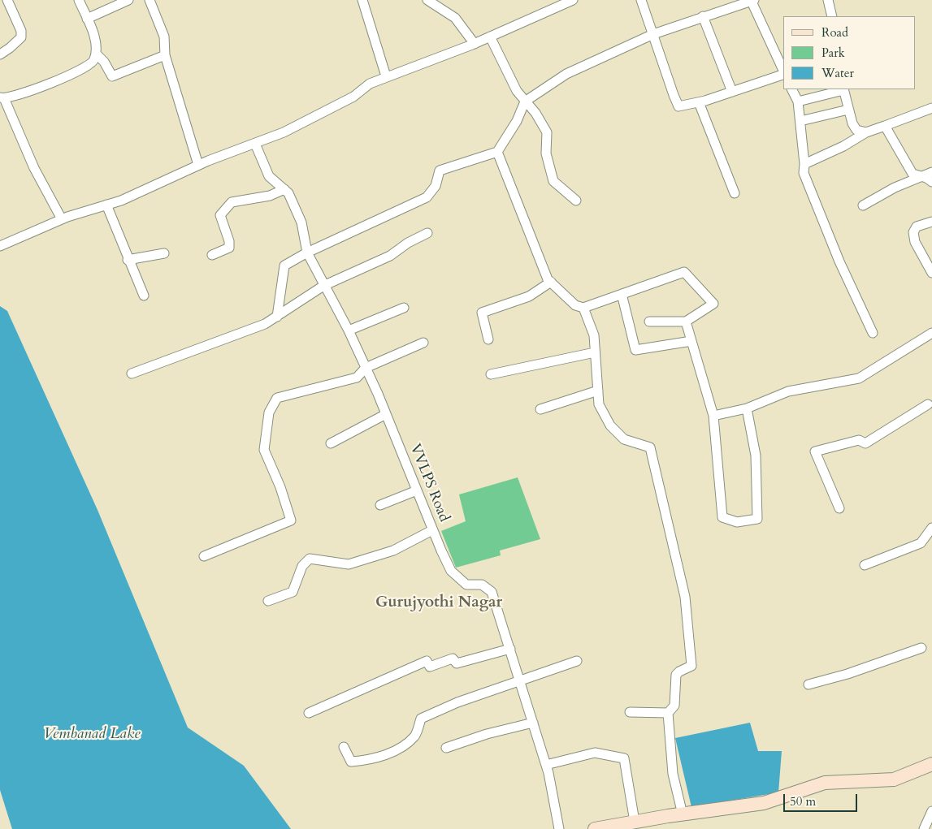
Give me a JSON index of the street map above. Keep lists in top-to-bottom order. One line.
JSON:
{"streets":{"street":["VVLPS Road"]},"districts":["Gurujyothi Nagar"],"water":["Vembanad Lake"],"legend":["Road","Park","Water"],"scale_bar":"50 m"}
